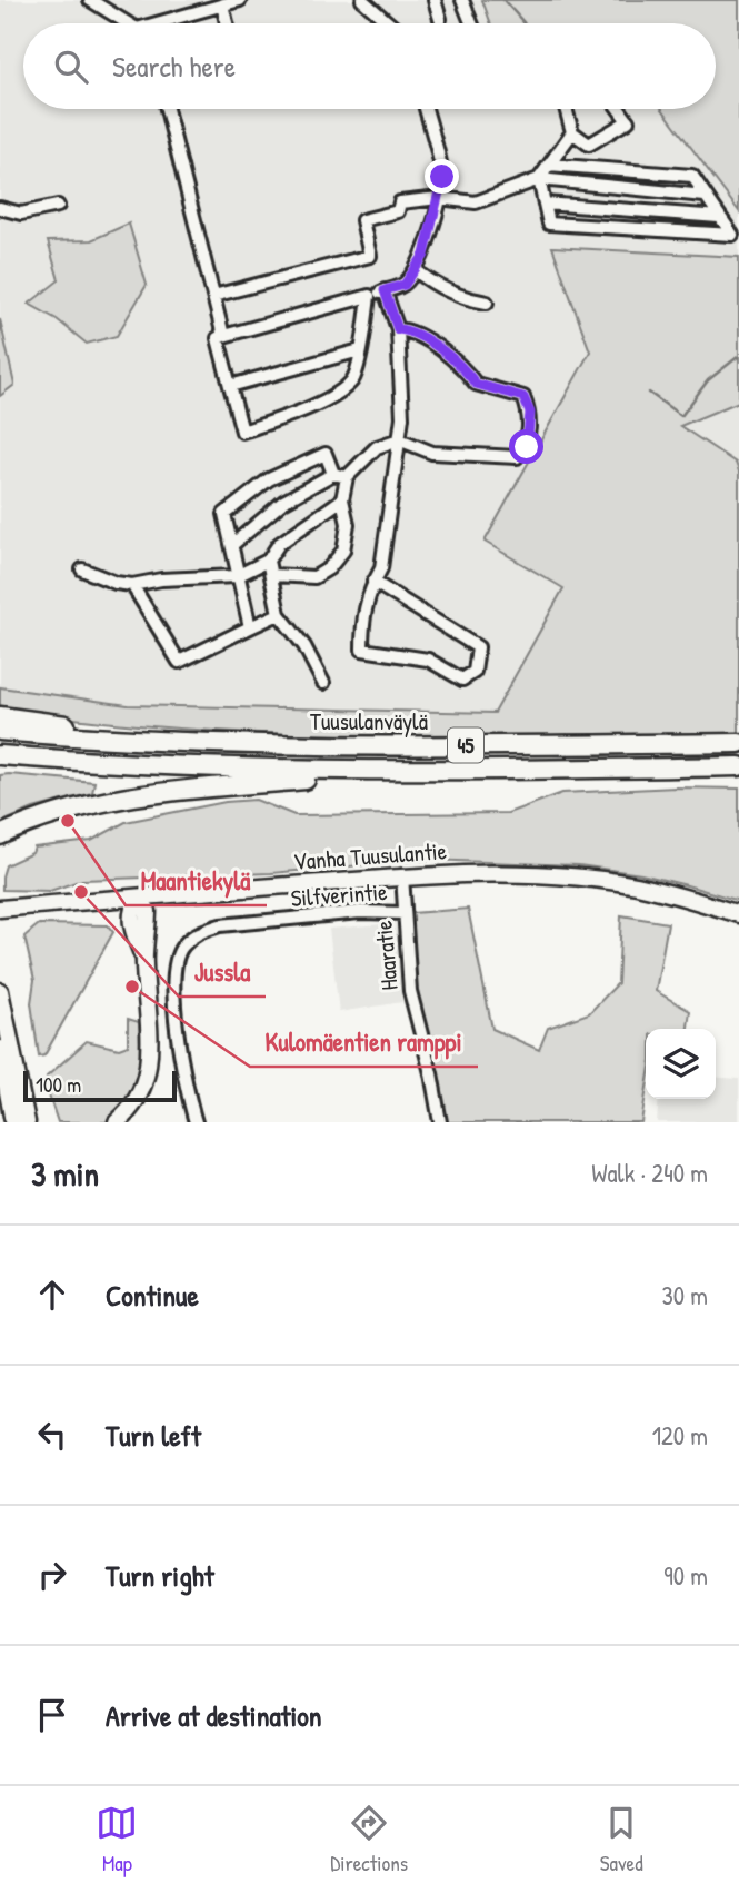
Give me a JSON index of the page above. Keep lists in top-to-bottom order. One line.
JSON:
{"streets":{"highway":["Tuusulanväylä","45"],"main road":["Vanha Tuusulantie"],"street":["Silfverintie","Haaratie"]},"crossings":[["Vanha Tuusulantie","Haaratie"],["Silfverintie","Haaratie"]],"places":["Maantiekylä","Jussla","Kulomäentien ramppi"],"scale_bar":"100 m","page":{"search":"Search here","scale":"100 m","heading":["3 min","Walk · 240 m"],"list":[["Continue","30 m"],["Turn left","120 m"],["Turn right","90 m"],"Arrive at destination"],"nav":["Map","Directions","Saved"]}}
